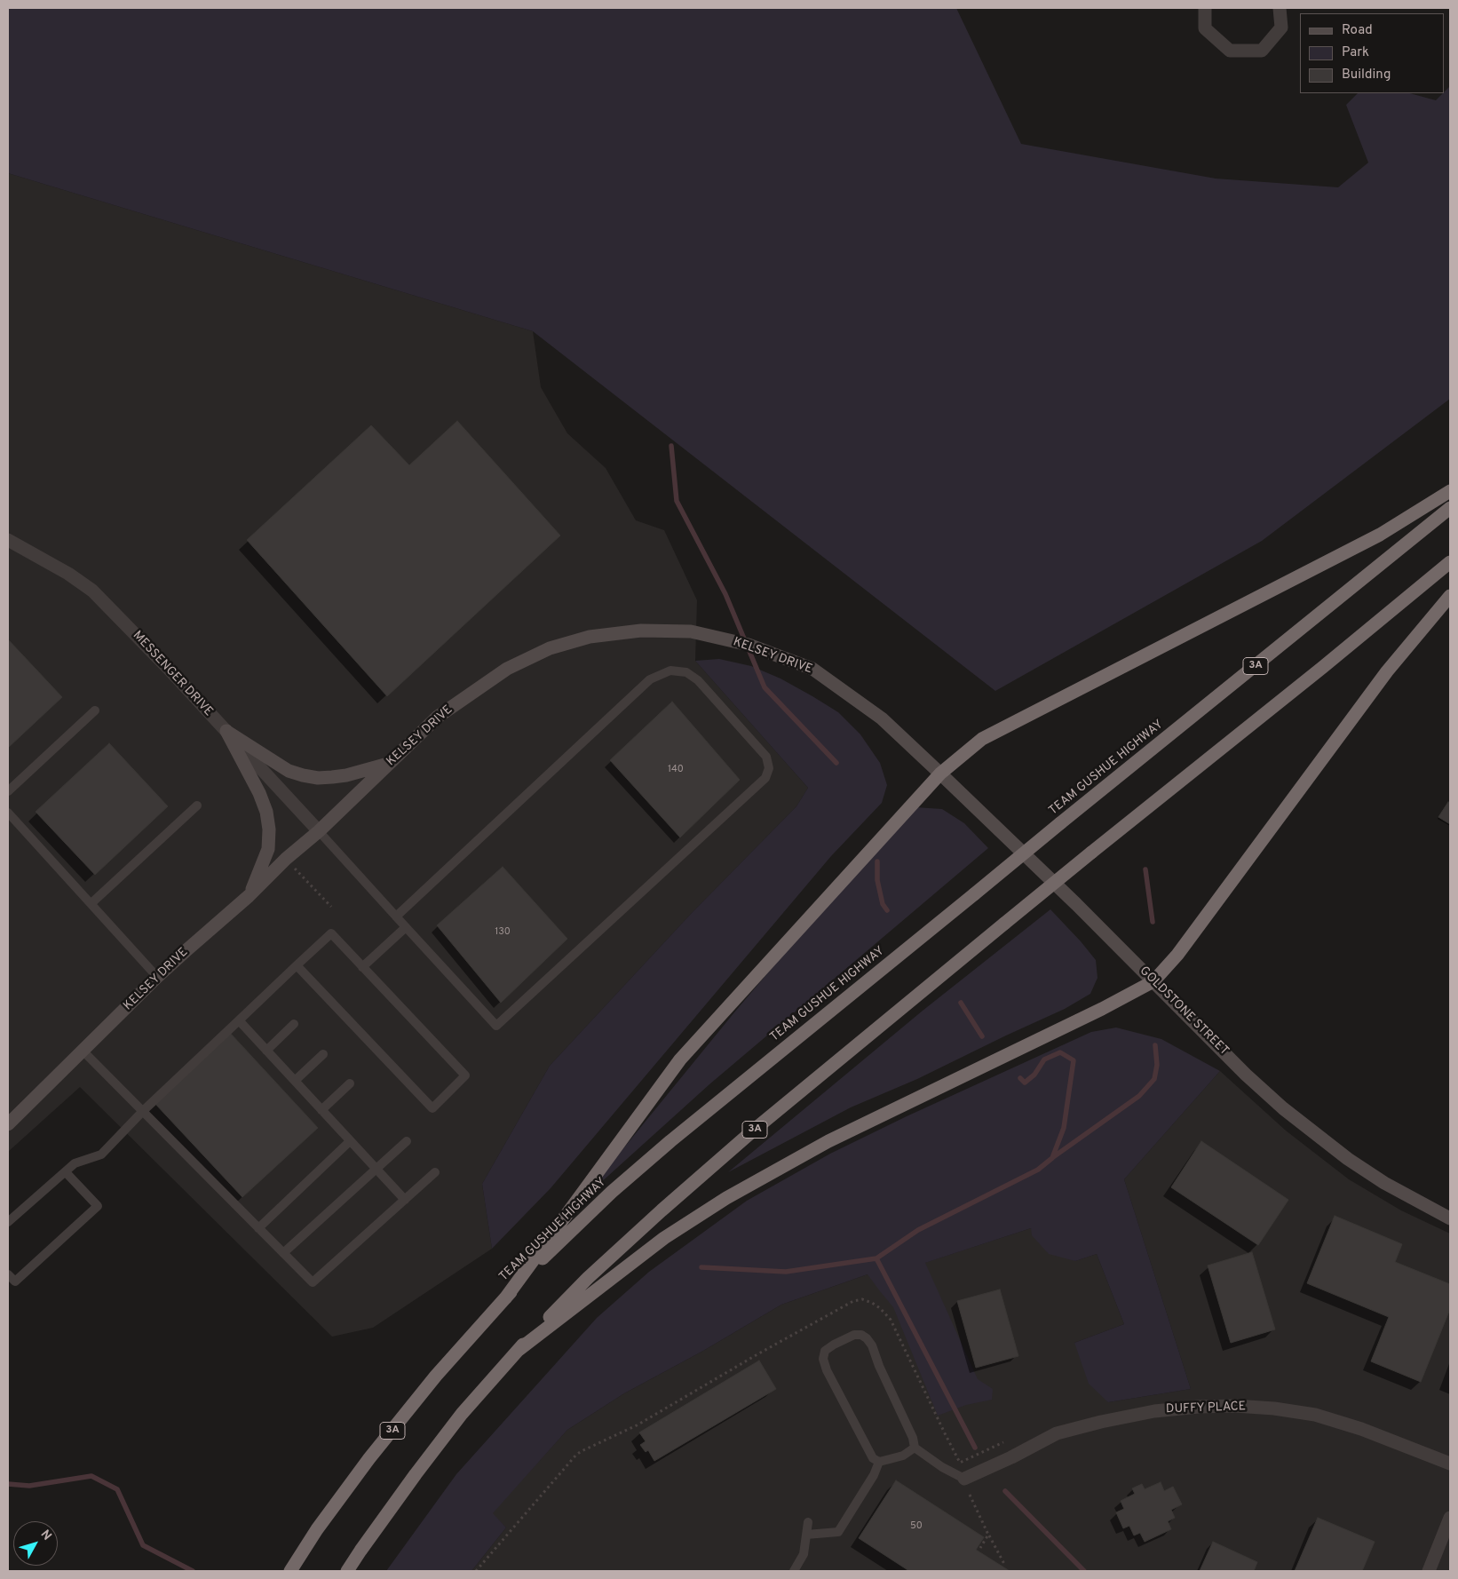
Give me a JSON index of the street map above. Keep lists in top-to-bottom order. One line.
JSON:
{"streets":{"highway":["3A","TEAM GUSHUE HIGHWAY"],"main road":["KELSEY DRIVE","GOLDSTONE STREET"],"street":["MESSENGER DRIVE","DUFFY PLACE"]},"crossings":[["KELSEY DRIVE","MESSENGER DRIVE"],["KELSEY DRIVE","GOLDSTONE STREET"]],"house_numbers":["140","130","50"],"legend":["Road","Park","Building"],"north":"top right"}
